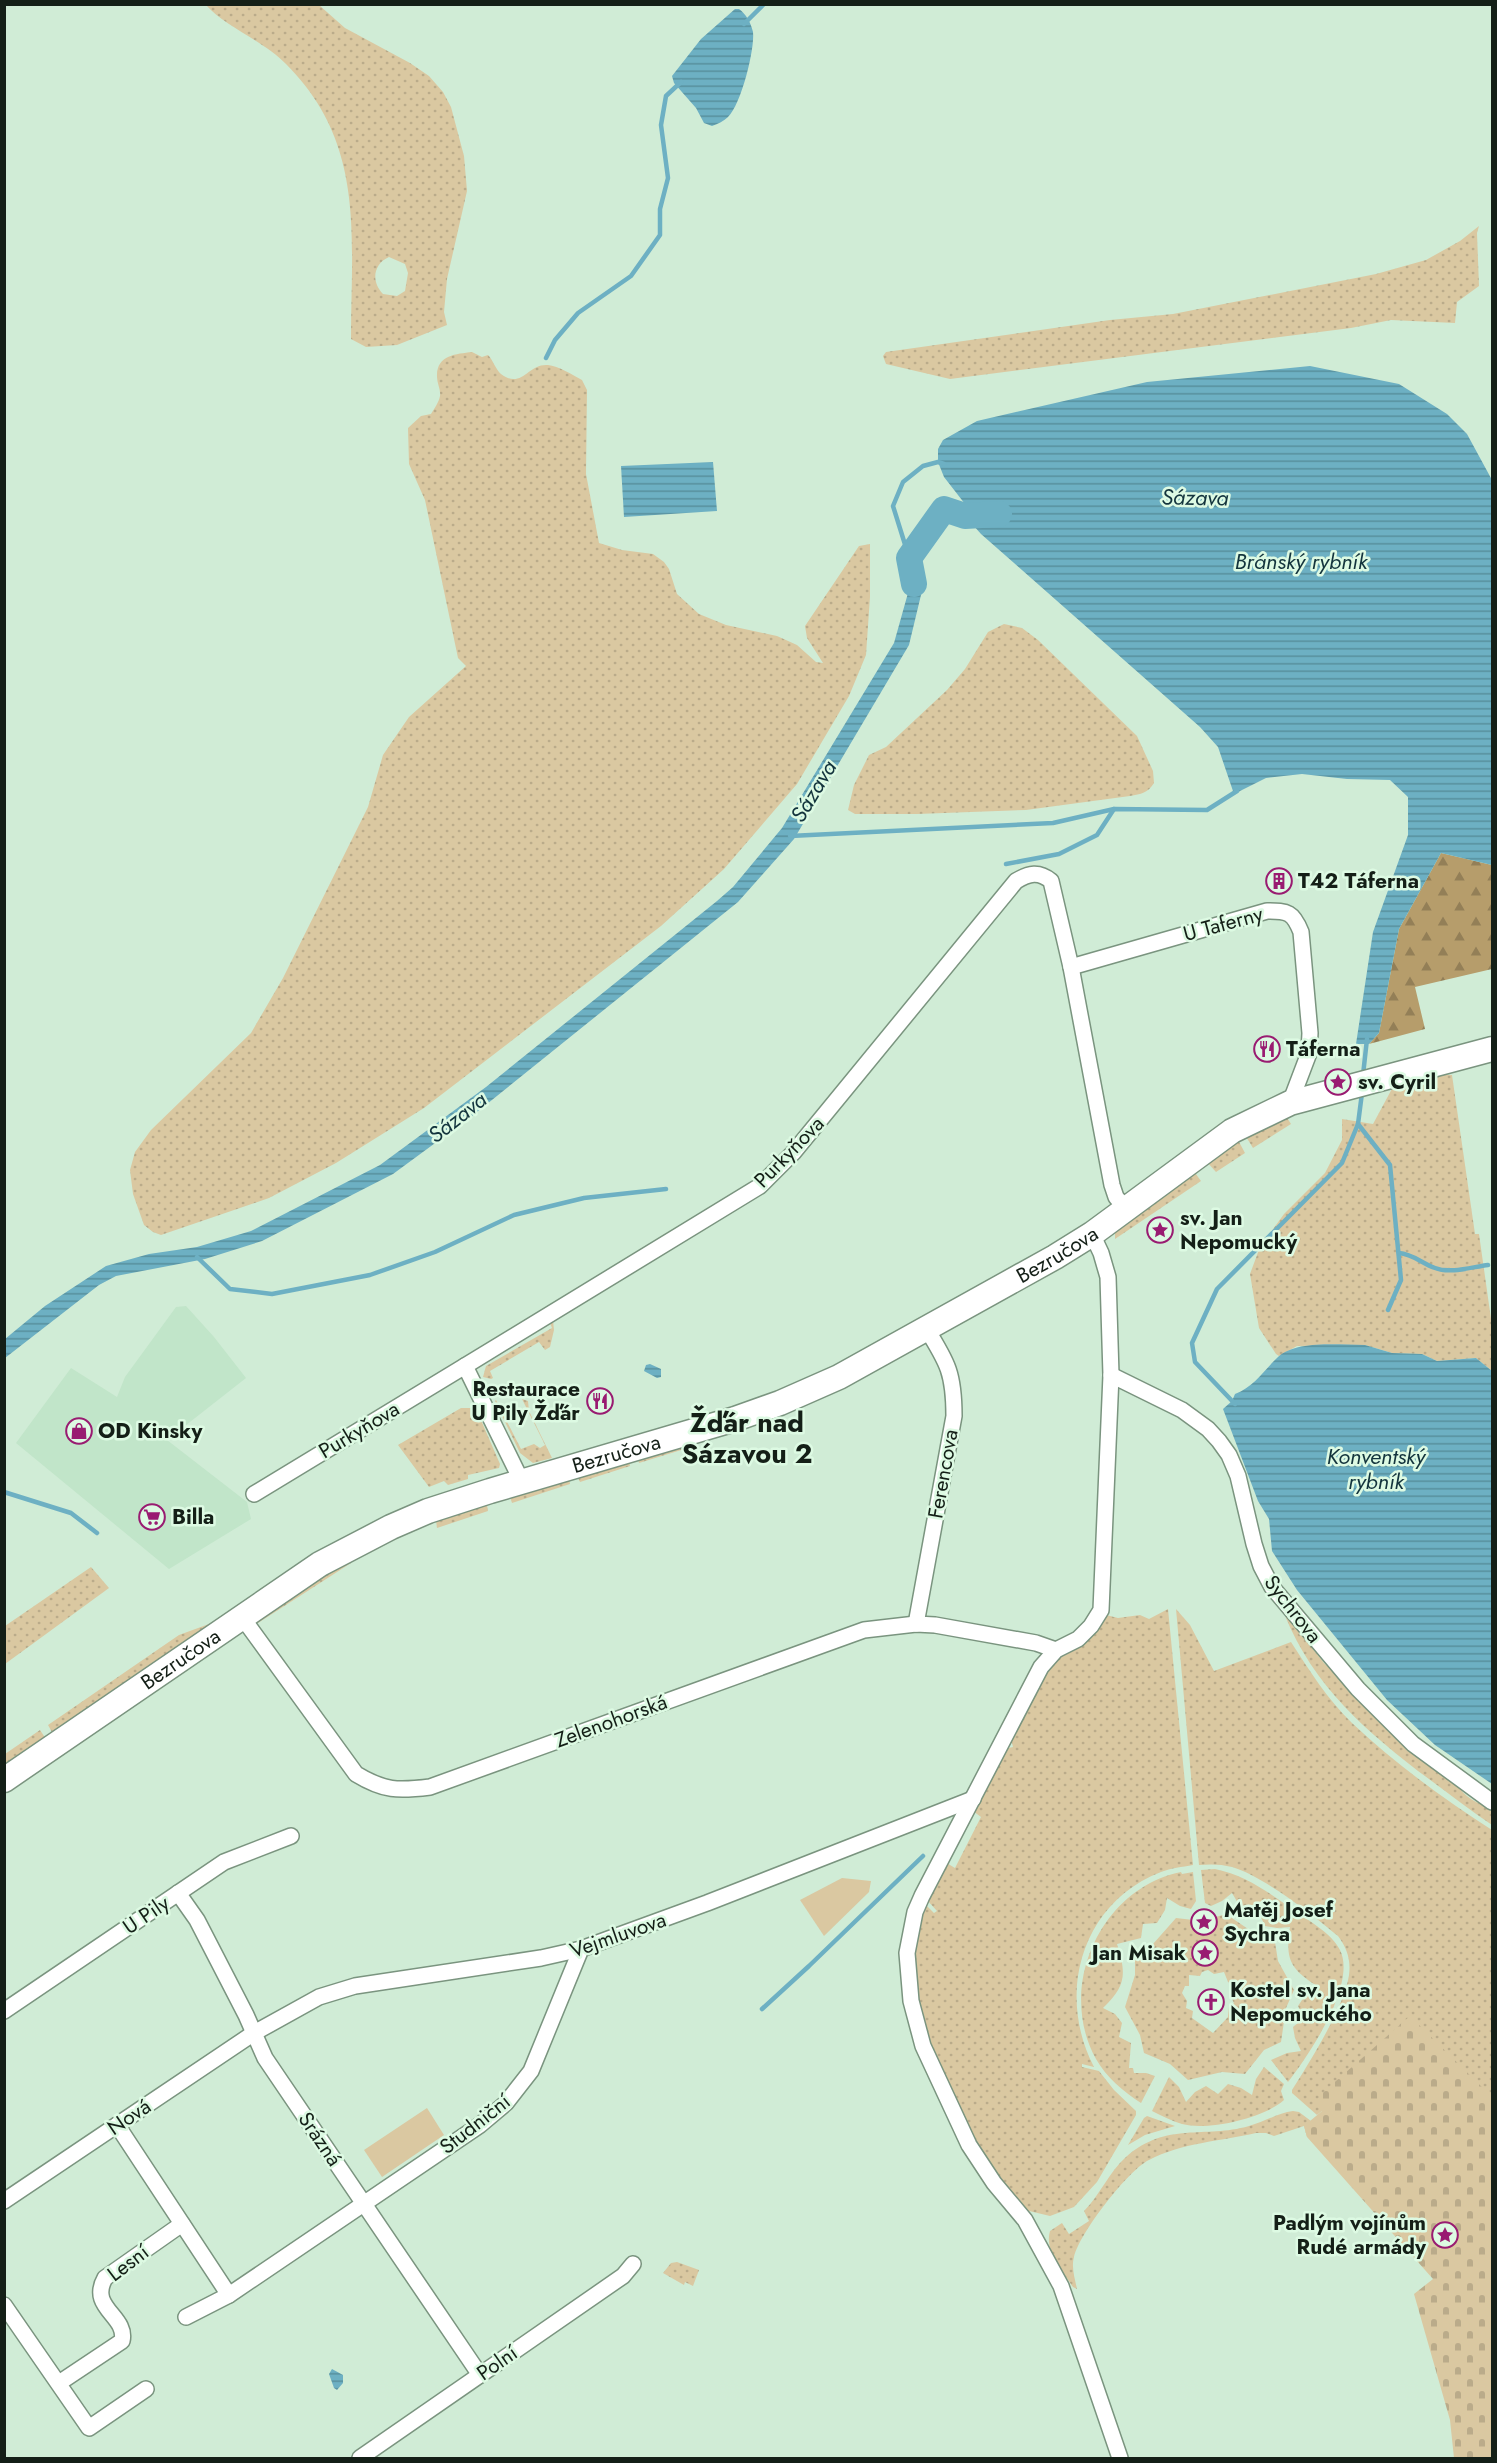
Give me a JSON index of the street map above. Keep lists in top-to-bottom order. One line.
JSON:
{"streets":{"main road":["Bezručova"],"street":["U Taferny","Purkyňova","Ferencova","Sychrova","Zelenohorská","U Pily","Vejmluvova","Nová","Studniční","Srázná","Lesní","Polní"]},"crossings":[["U Taferny","Purkyňova"],["U Taferny","Bezručova"],["Bezručova","Ferencova"],["Bezručova","Zelenohorská"],["Ferencova","Zelenohorská"],["U Pily","Srázná"],["Vejmluvova","Nová"],["Vejmluvova","Studniční"],["Vejmluvova","Srázná"],["Nová","Srázná"],["Studniční","Srázná"],["Srázná","Polní"]],"districts":["Žďár nad Sázavou 2"],"water":["Sázava","Bránský rybník","Konventský rybník"],"places":{"building":["T42 Táferna"],"restaurant":["Táferna","Restaurace U Pily Žďár"],"place":["sv. Cyril","sv. Jan Nepomucký","Matěj Josef Sychra","Jan Misak","Padlým vojínům Rudé armády"],"shop":["OD Kinsky"],"supermarket":["Billa"],"church":["Kostel sv. Jana Nepomuckého"]}}
